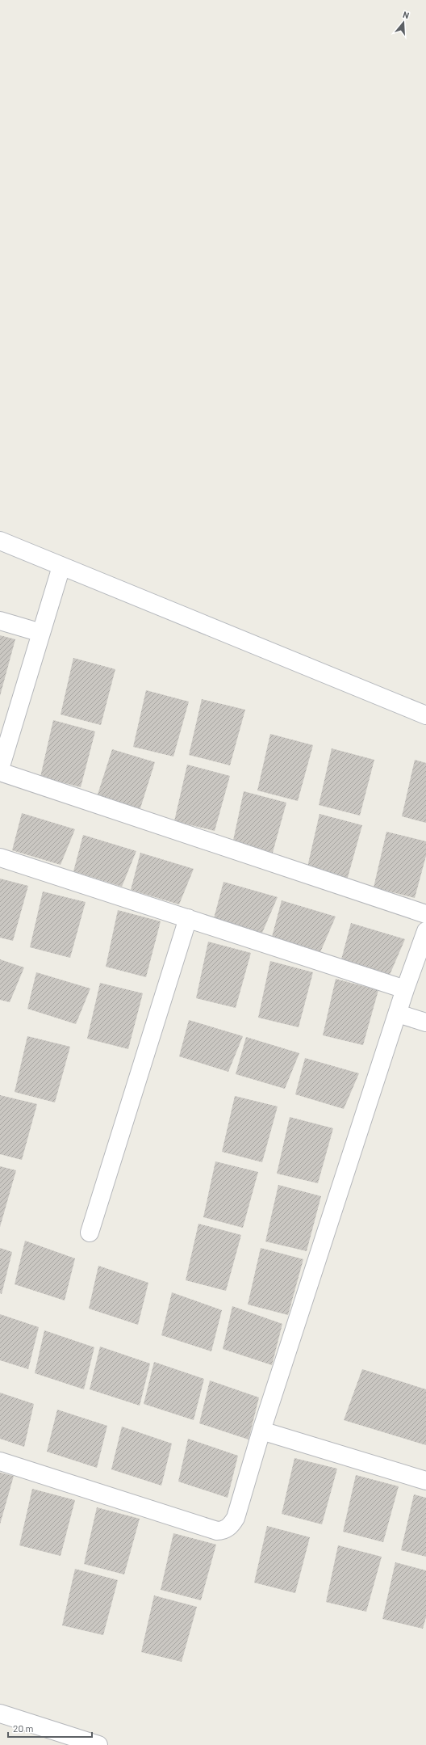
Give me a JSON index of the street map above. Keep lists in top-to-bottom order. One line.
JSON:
{"scale_bar":"20 m","north":"top"}
